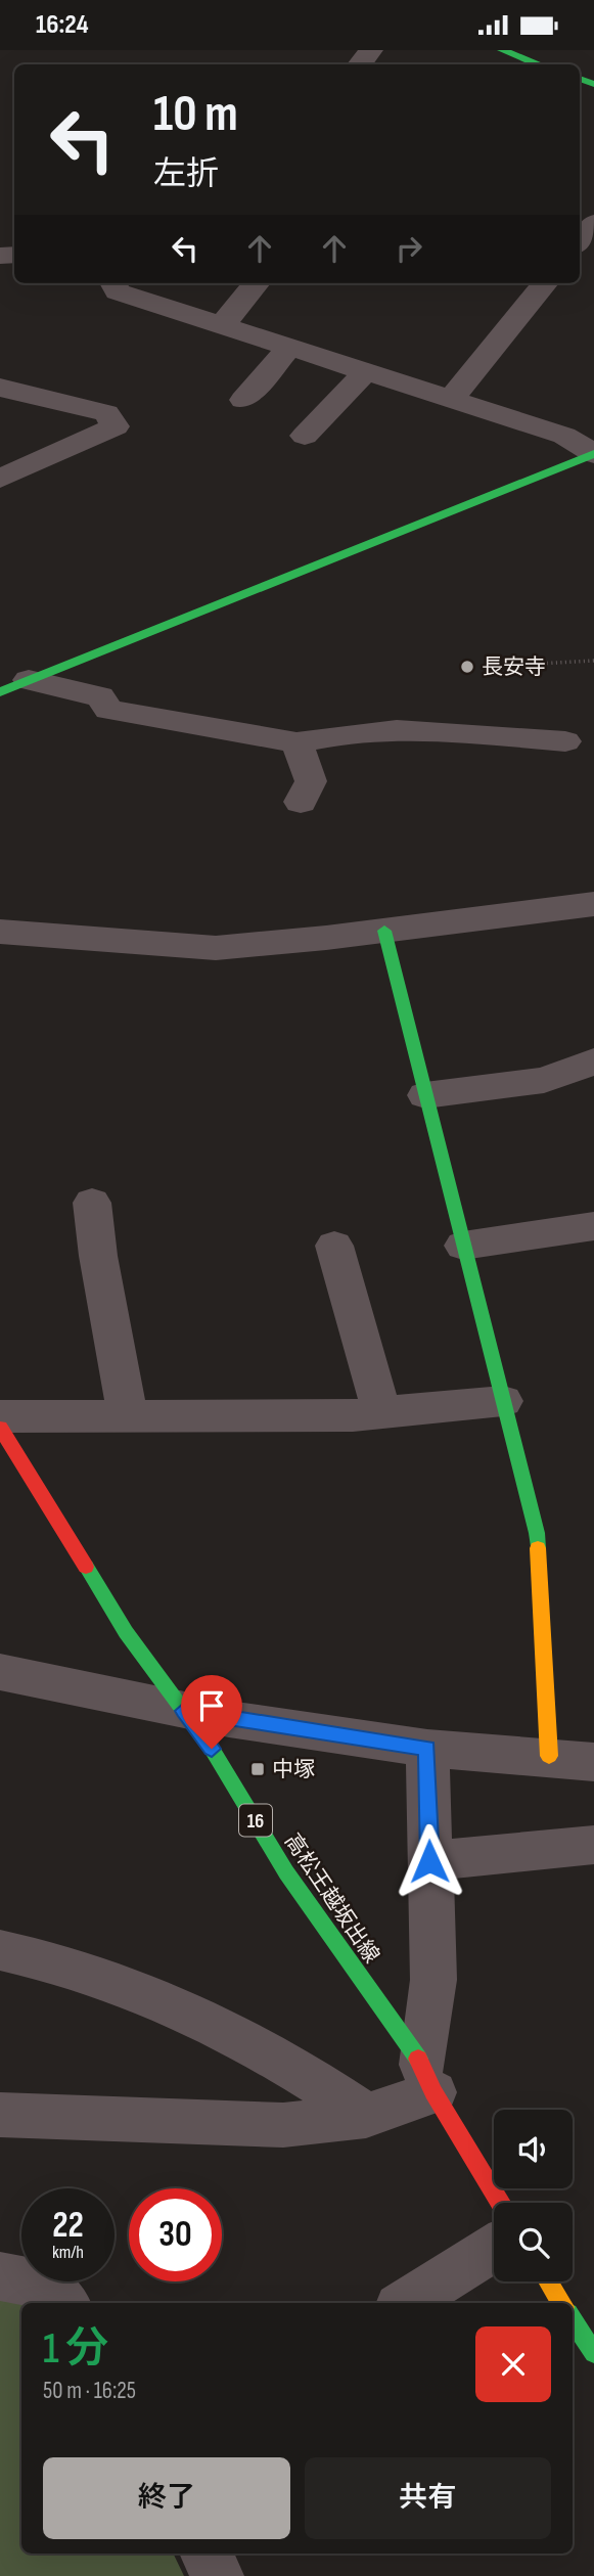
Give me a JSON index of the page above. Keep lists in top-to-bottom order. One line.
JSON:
{"streets":{"street":["16","高松王越坂出線"]},"places":{"other":["長安寺"],"transit":["中塚"]},"page":{"status":"16:24","turn":["10 m","左折"],"speed":"22 km/h","limit":"30","heading":["1 分","50 m · 16:25"],"buttons":["終了","共有"]}}
